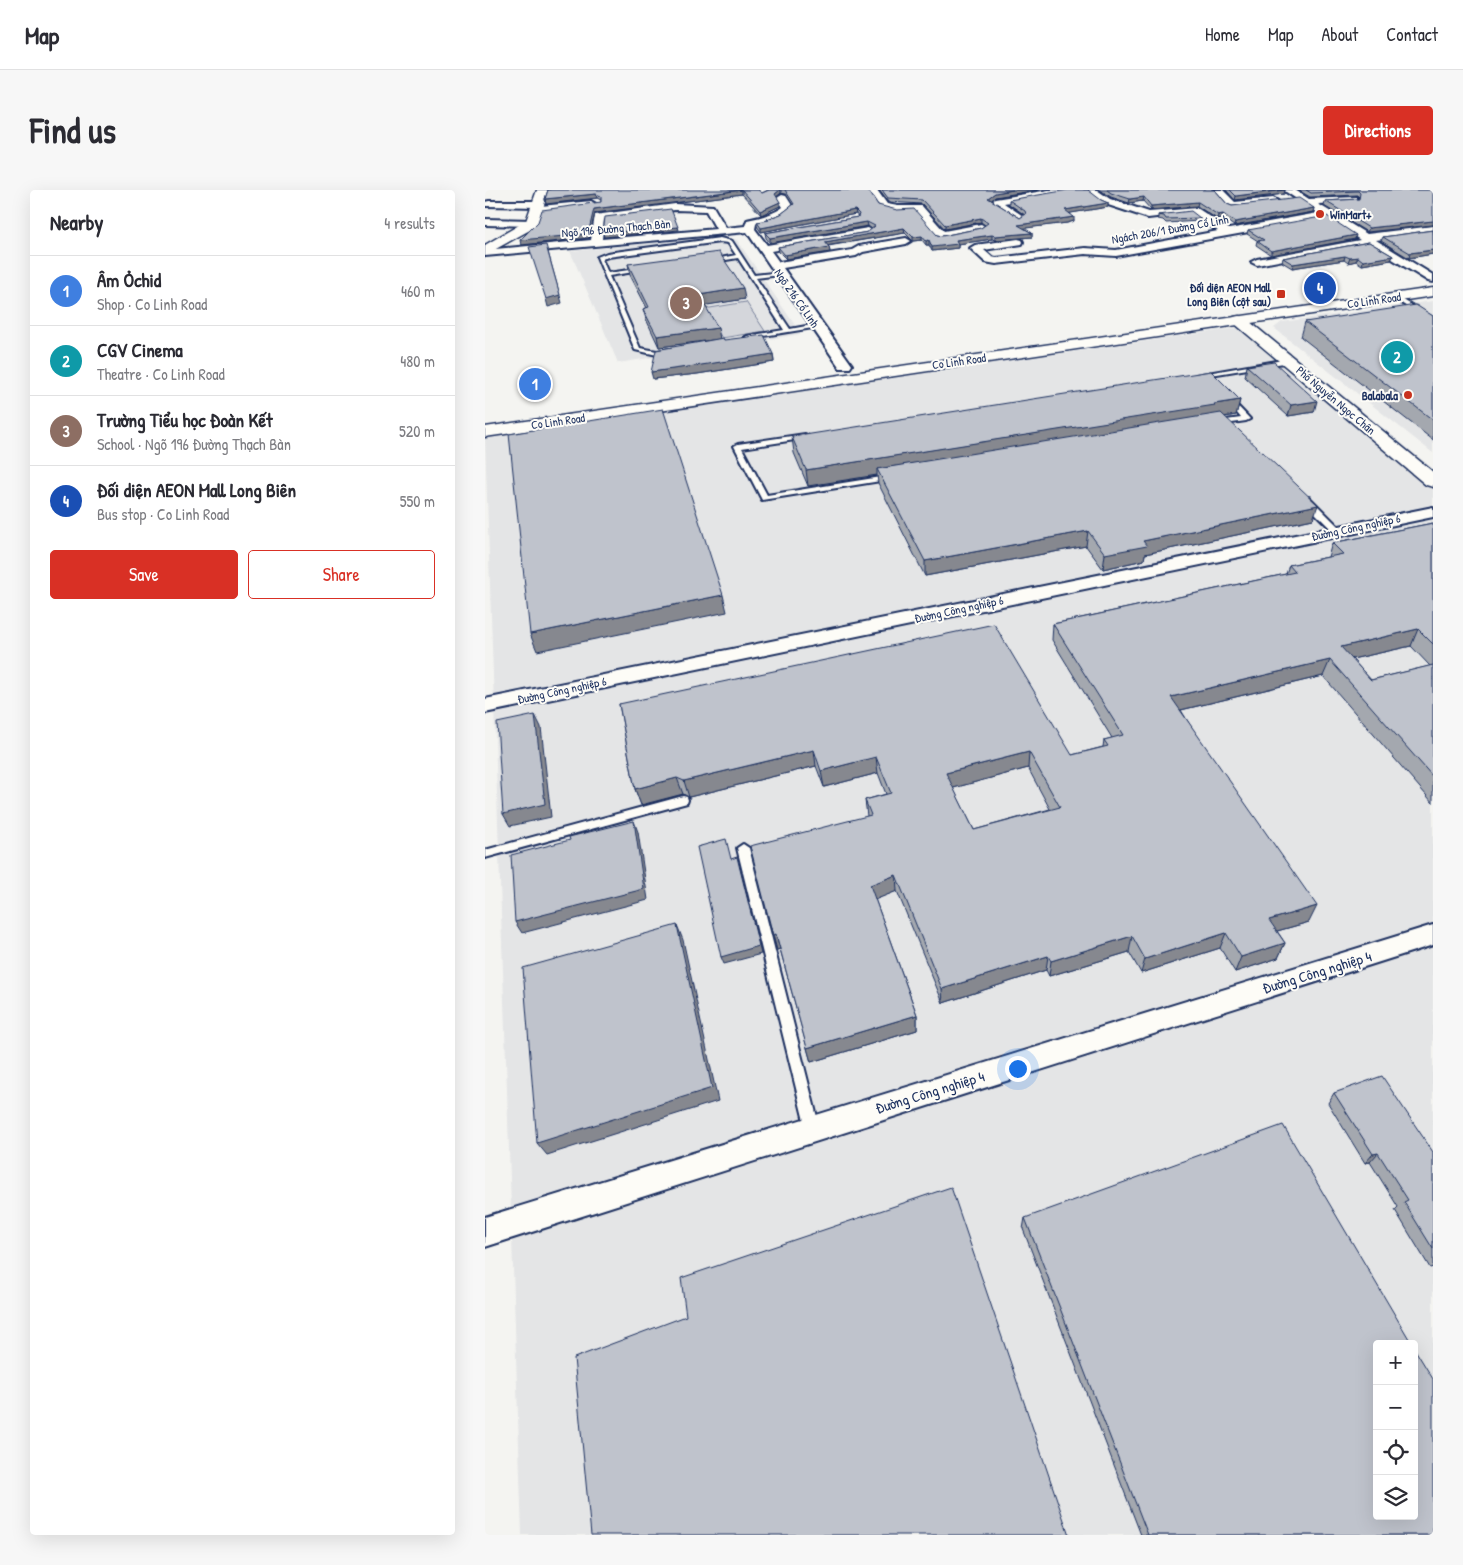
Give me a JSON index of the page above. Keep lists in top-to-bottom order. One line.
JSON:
{"streets":{"main road":["Co Linh Road","Phố Nguyễn Ngọc Chân"],"street":["Ngõ 196 Đường Thạch Bàn","Ngách 206/1 Đường Cổ Linh","Ngõ 216 Cổ Linh","Đường Công nghiệp 6","Đường Công nghiệp 4"]},"crossings":[["Ngõ 196 Đường Thạch Bàn","Ngõ 216 Cổ Linh"],["Ngõ 216 Cổ Linh","Co Linh Road"],["Co Linh Road","Phố Nguyễn Ngọc Chân"]],"places":{"other":["WinMart+","Balabala"],"transit":["Đối diện AEON Mall Long Biên (cột sau)"]},"page":{"header":"Map","nav":["Home","Map","About","Contact"],"buttons":["Directions",["Save","Share"]],"title":"Find us","heading":["Nearby","4 results"],"list":[{"mark":"1","name":"Âm Ỏchid","note":"Shop · Co Linh Road","value":"460 m"},{"mark":"2","name":"CGV Cinema","note":"Theatre · Co Linh Road","value":"480 m"},{"mark":"3","name":"Trường Tiểu học Đoàn Kết","note":"School · Ngõ 196 Đường Thạch Bàn","value":"520 m"},{"mark":"4","name":"Đối diện AEON Mall Long Biên","note":"Bus stop · Co Linh Road","value":"550 m"}],"pins":["4","3","2","1"],"map_buttons":["+","−"]}}
